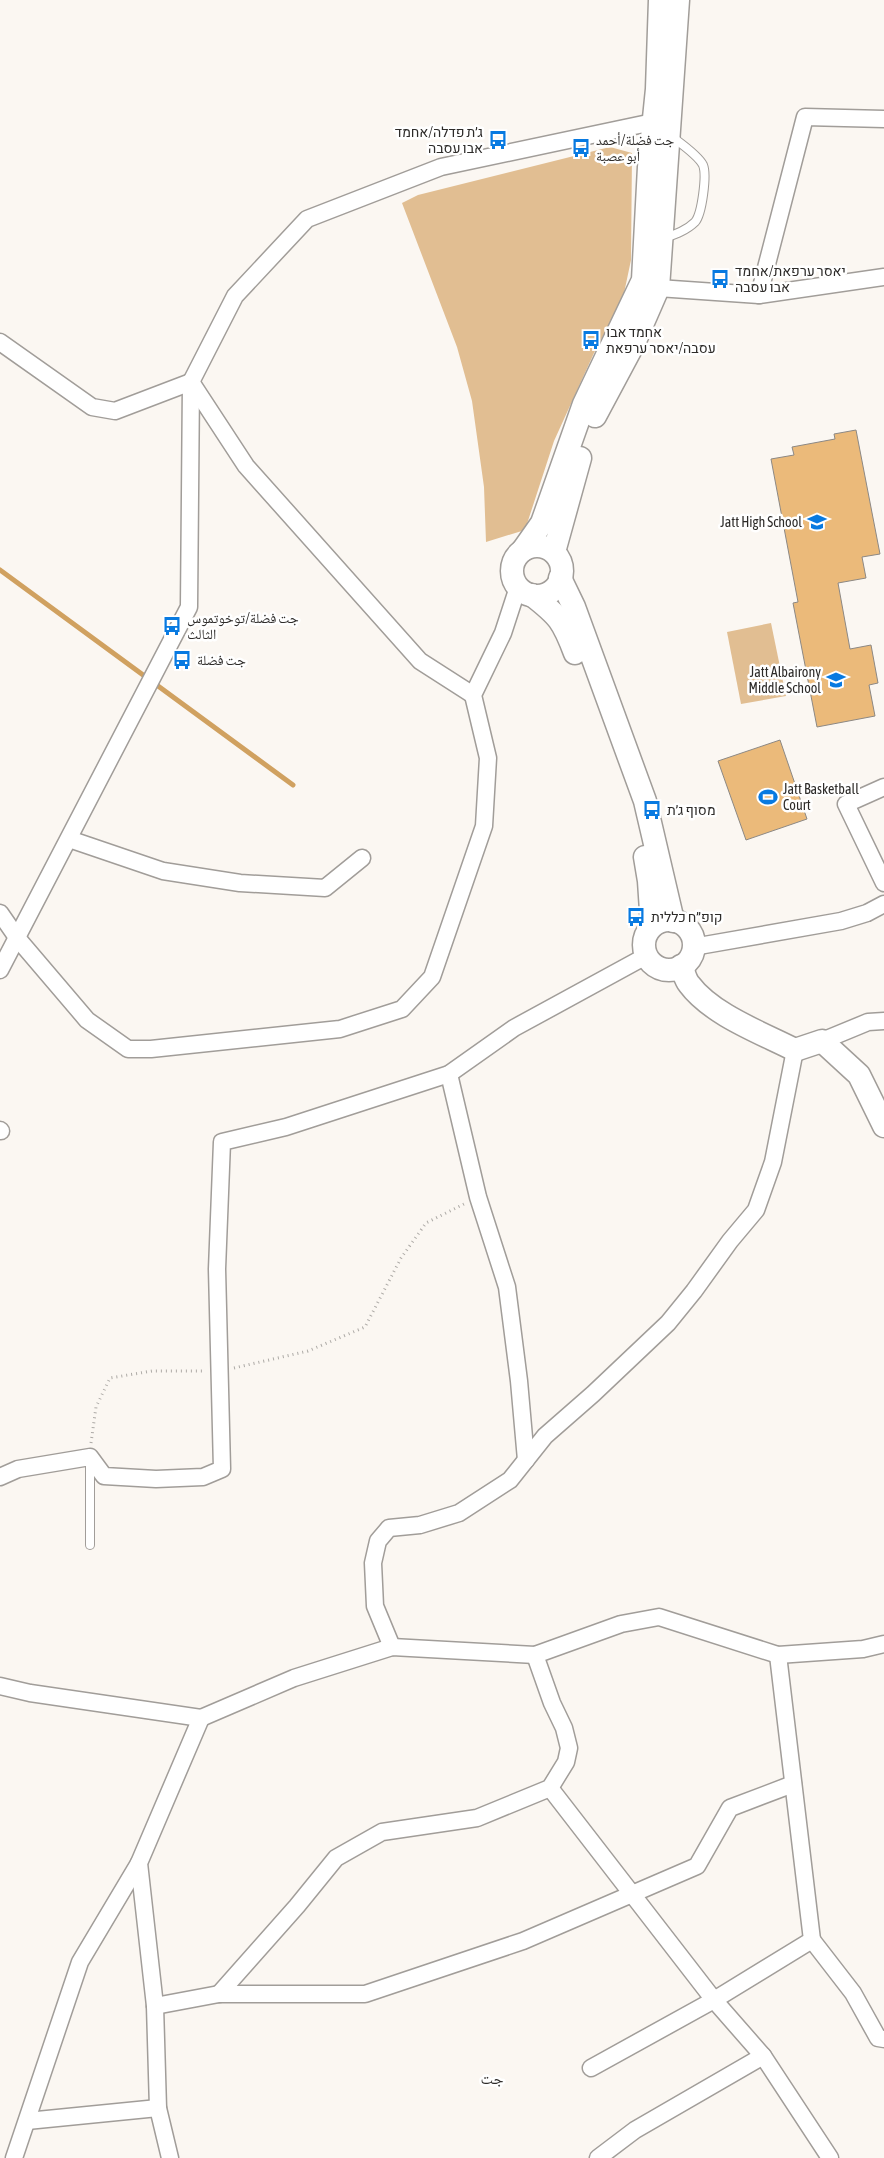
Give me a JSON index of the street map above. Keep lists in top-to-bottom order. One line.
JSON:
{"districts":["جت"],"places":{"bus stop":["ג׳ת פדלה/אחמד אבו עסבה","جت فضلة/أحمد أبو عصبة","יאסר ערפאת/אחמד אבו עסבה","אחמד אבו עסבה/יאסר ערפאת","جت فضلة/توخوتموس الثالث","جت فضلة","מסוף ג׳ת","קופ״ח כללית"],"school or university":["Jatt High School","Jatt Albairony Middle School"],"sports":["Jatt Basketball Court"]}}
